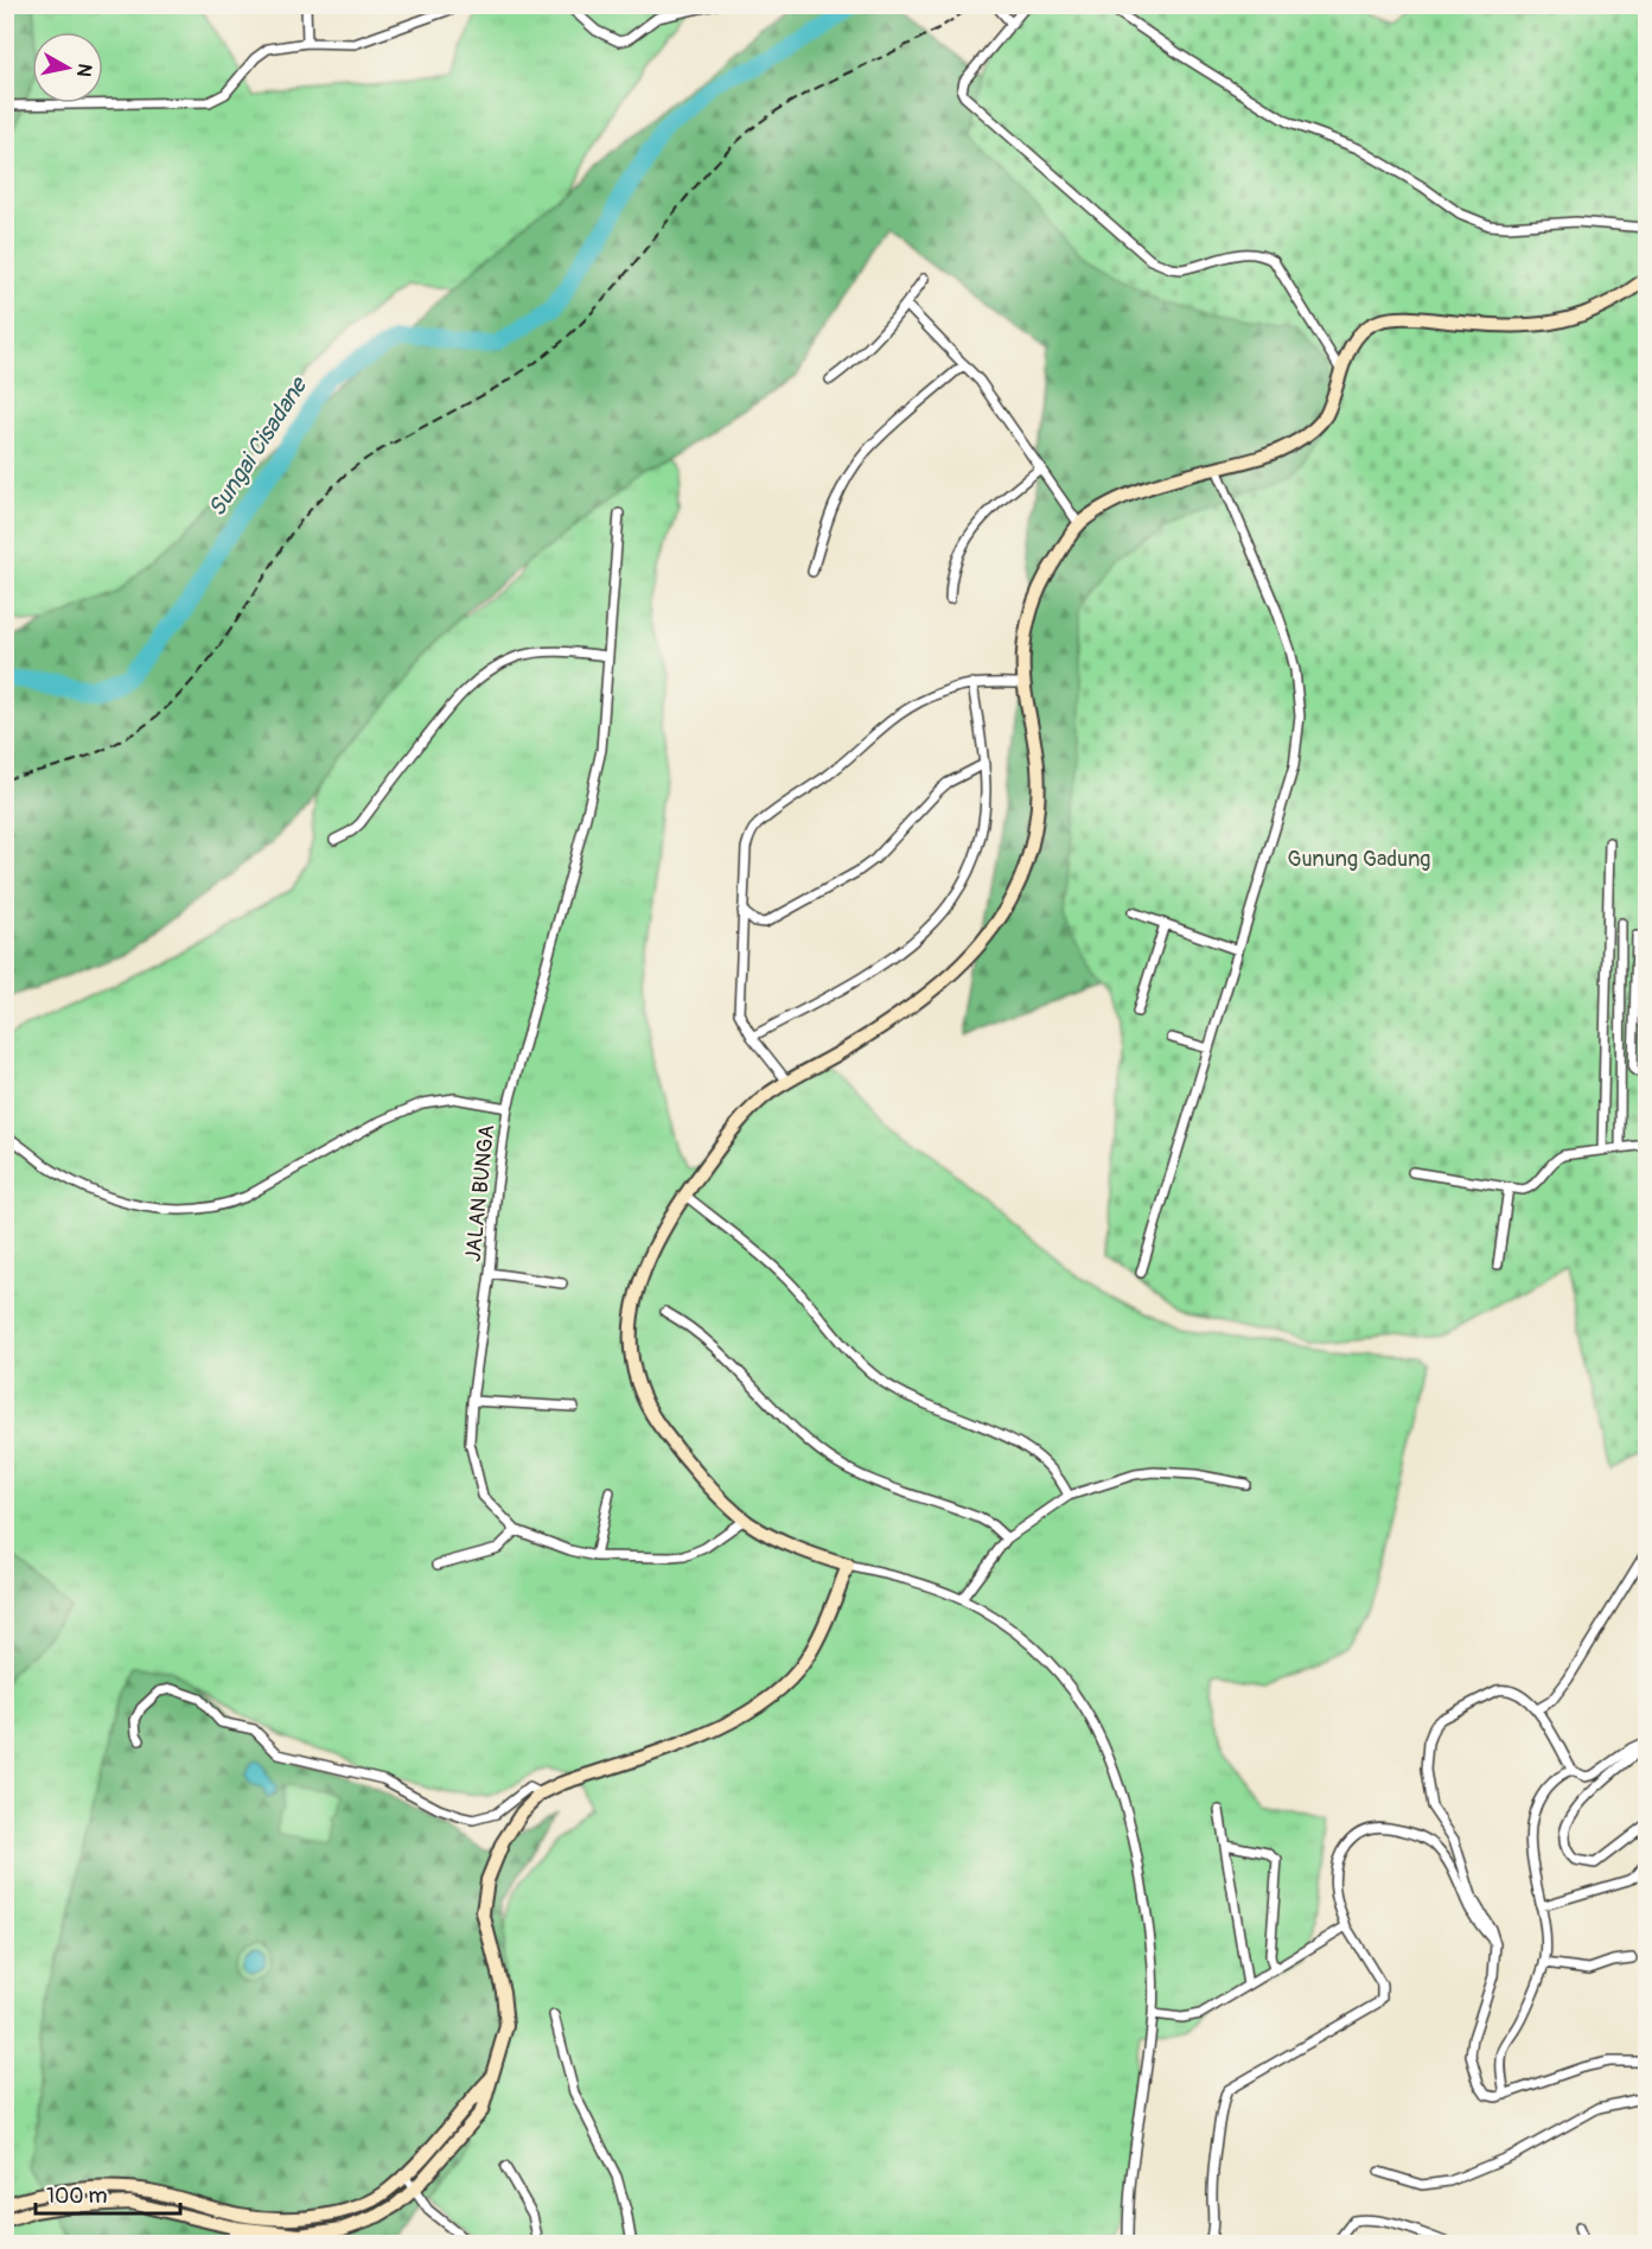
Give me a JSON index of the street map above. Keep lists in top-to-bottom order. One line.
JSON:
{"streets":{"street":["JALAN BUNGA"]},"water":["Sungai Cisadane"],"parks":["Gunung Gadung"],"scale_bar":"100 m","north":"right"}
